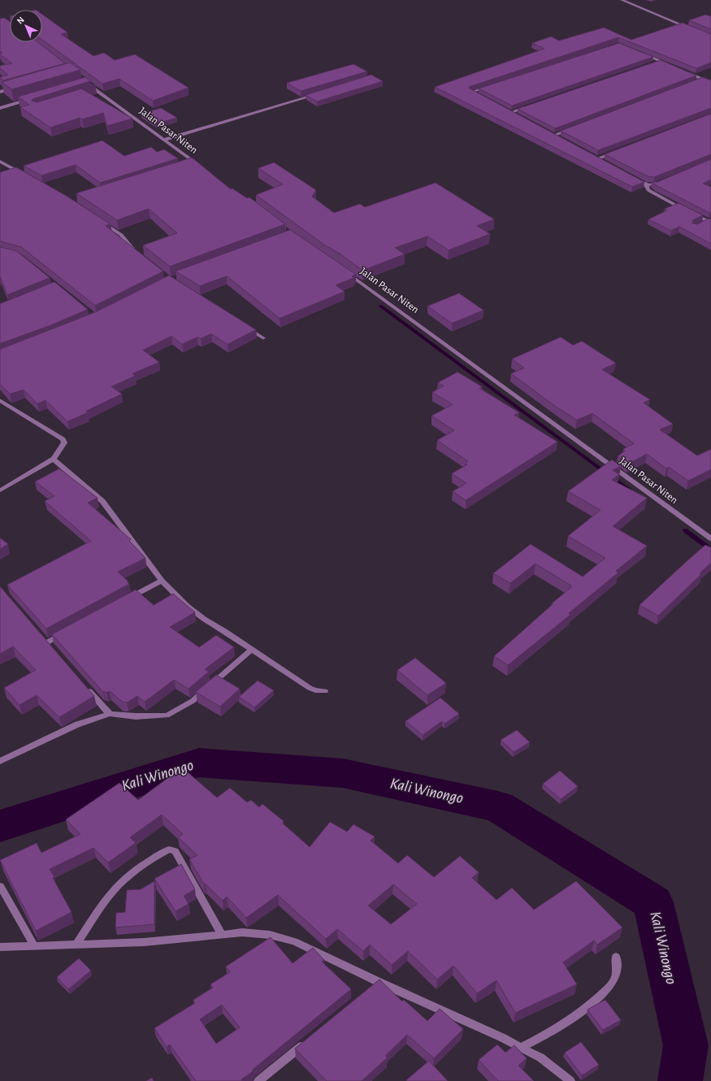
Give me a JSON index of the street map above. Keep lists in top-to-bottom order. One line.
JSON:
{"streets":{"street":["Jalan Pasar Niten"]},"water":["Kali Winongo"],"north":"top left"}
